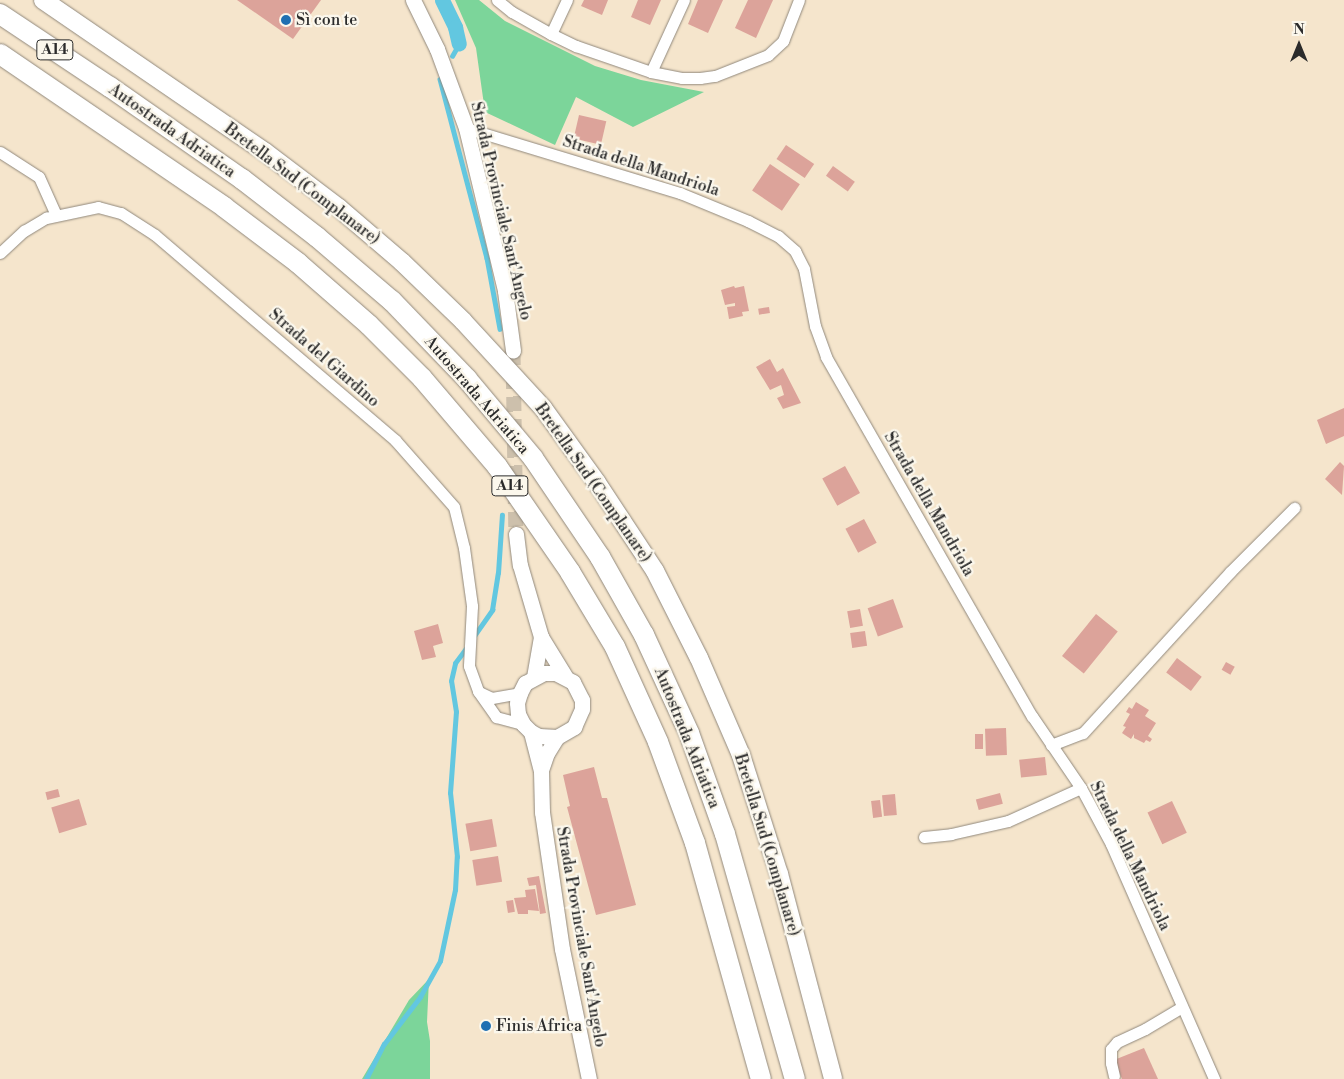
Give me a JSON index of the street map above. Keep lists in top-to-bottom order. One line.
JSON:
{"streets":{"highway":["A14","Autostrada Adriatica"],"main road":["Bretella Sud (Complanare)","Strada Provinciale Sant'Angelo"],"street":["Strada della Mandriola","Strada del Giardino"]},"crossings":[["Strada della Mandriola","Strada Provinciale Sant'Angelo"],["Strada Provinciale Sant'Angelo","Strada del Giardino"]],"places":["Sì con te","Finis Africa"],"north":"top"}
